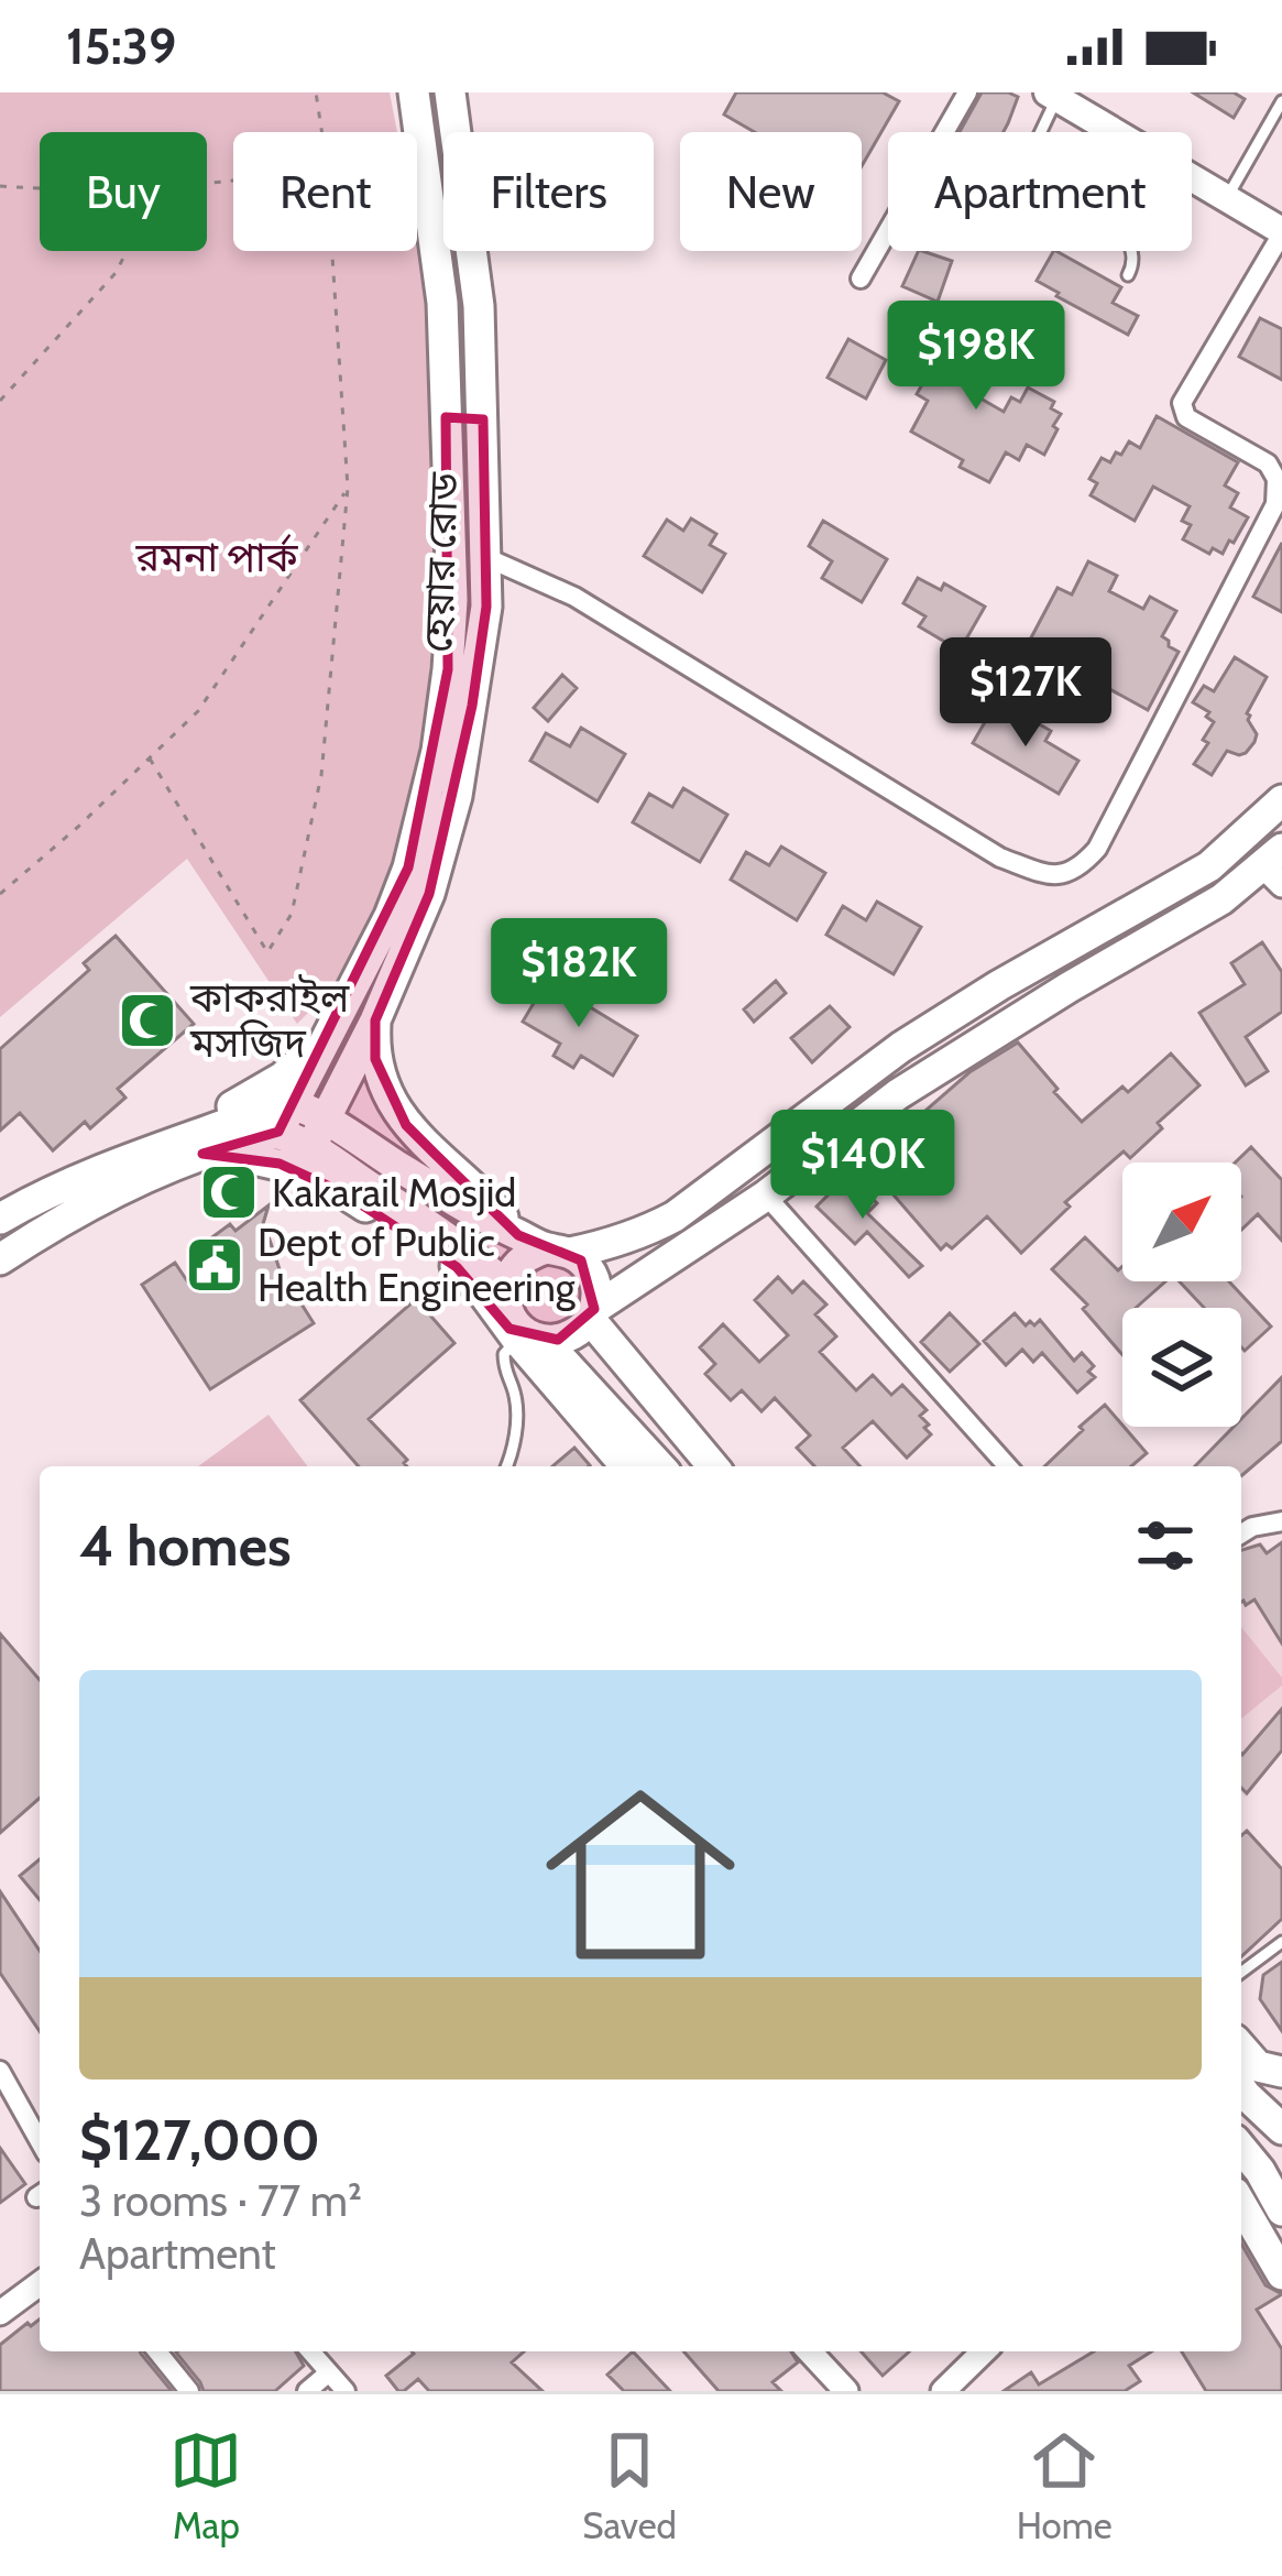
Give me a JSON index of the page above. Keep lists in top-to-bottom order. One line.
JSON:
{"streets":{"main road":["হেয়ার রোড"]},"parks":["রমনা পার্ক"],"places":{"mosque":["কাকরাইল মসজিদ","Kakarail Mosjid"],"public building":["Dept of Public Health Engineering"]},"north":"top right","page":{"status":"15:39","chip":["Buy","Rent","Filters","New","Apartment"],"price":["$198K","$127K","$182K","$140K"],"heading":"4 homes","list":[{"name":"$127,000","note":"3 rooms · 77 m² · Apartment"}],"tabs":["Map","Saved","Home"]}}
